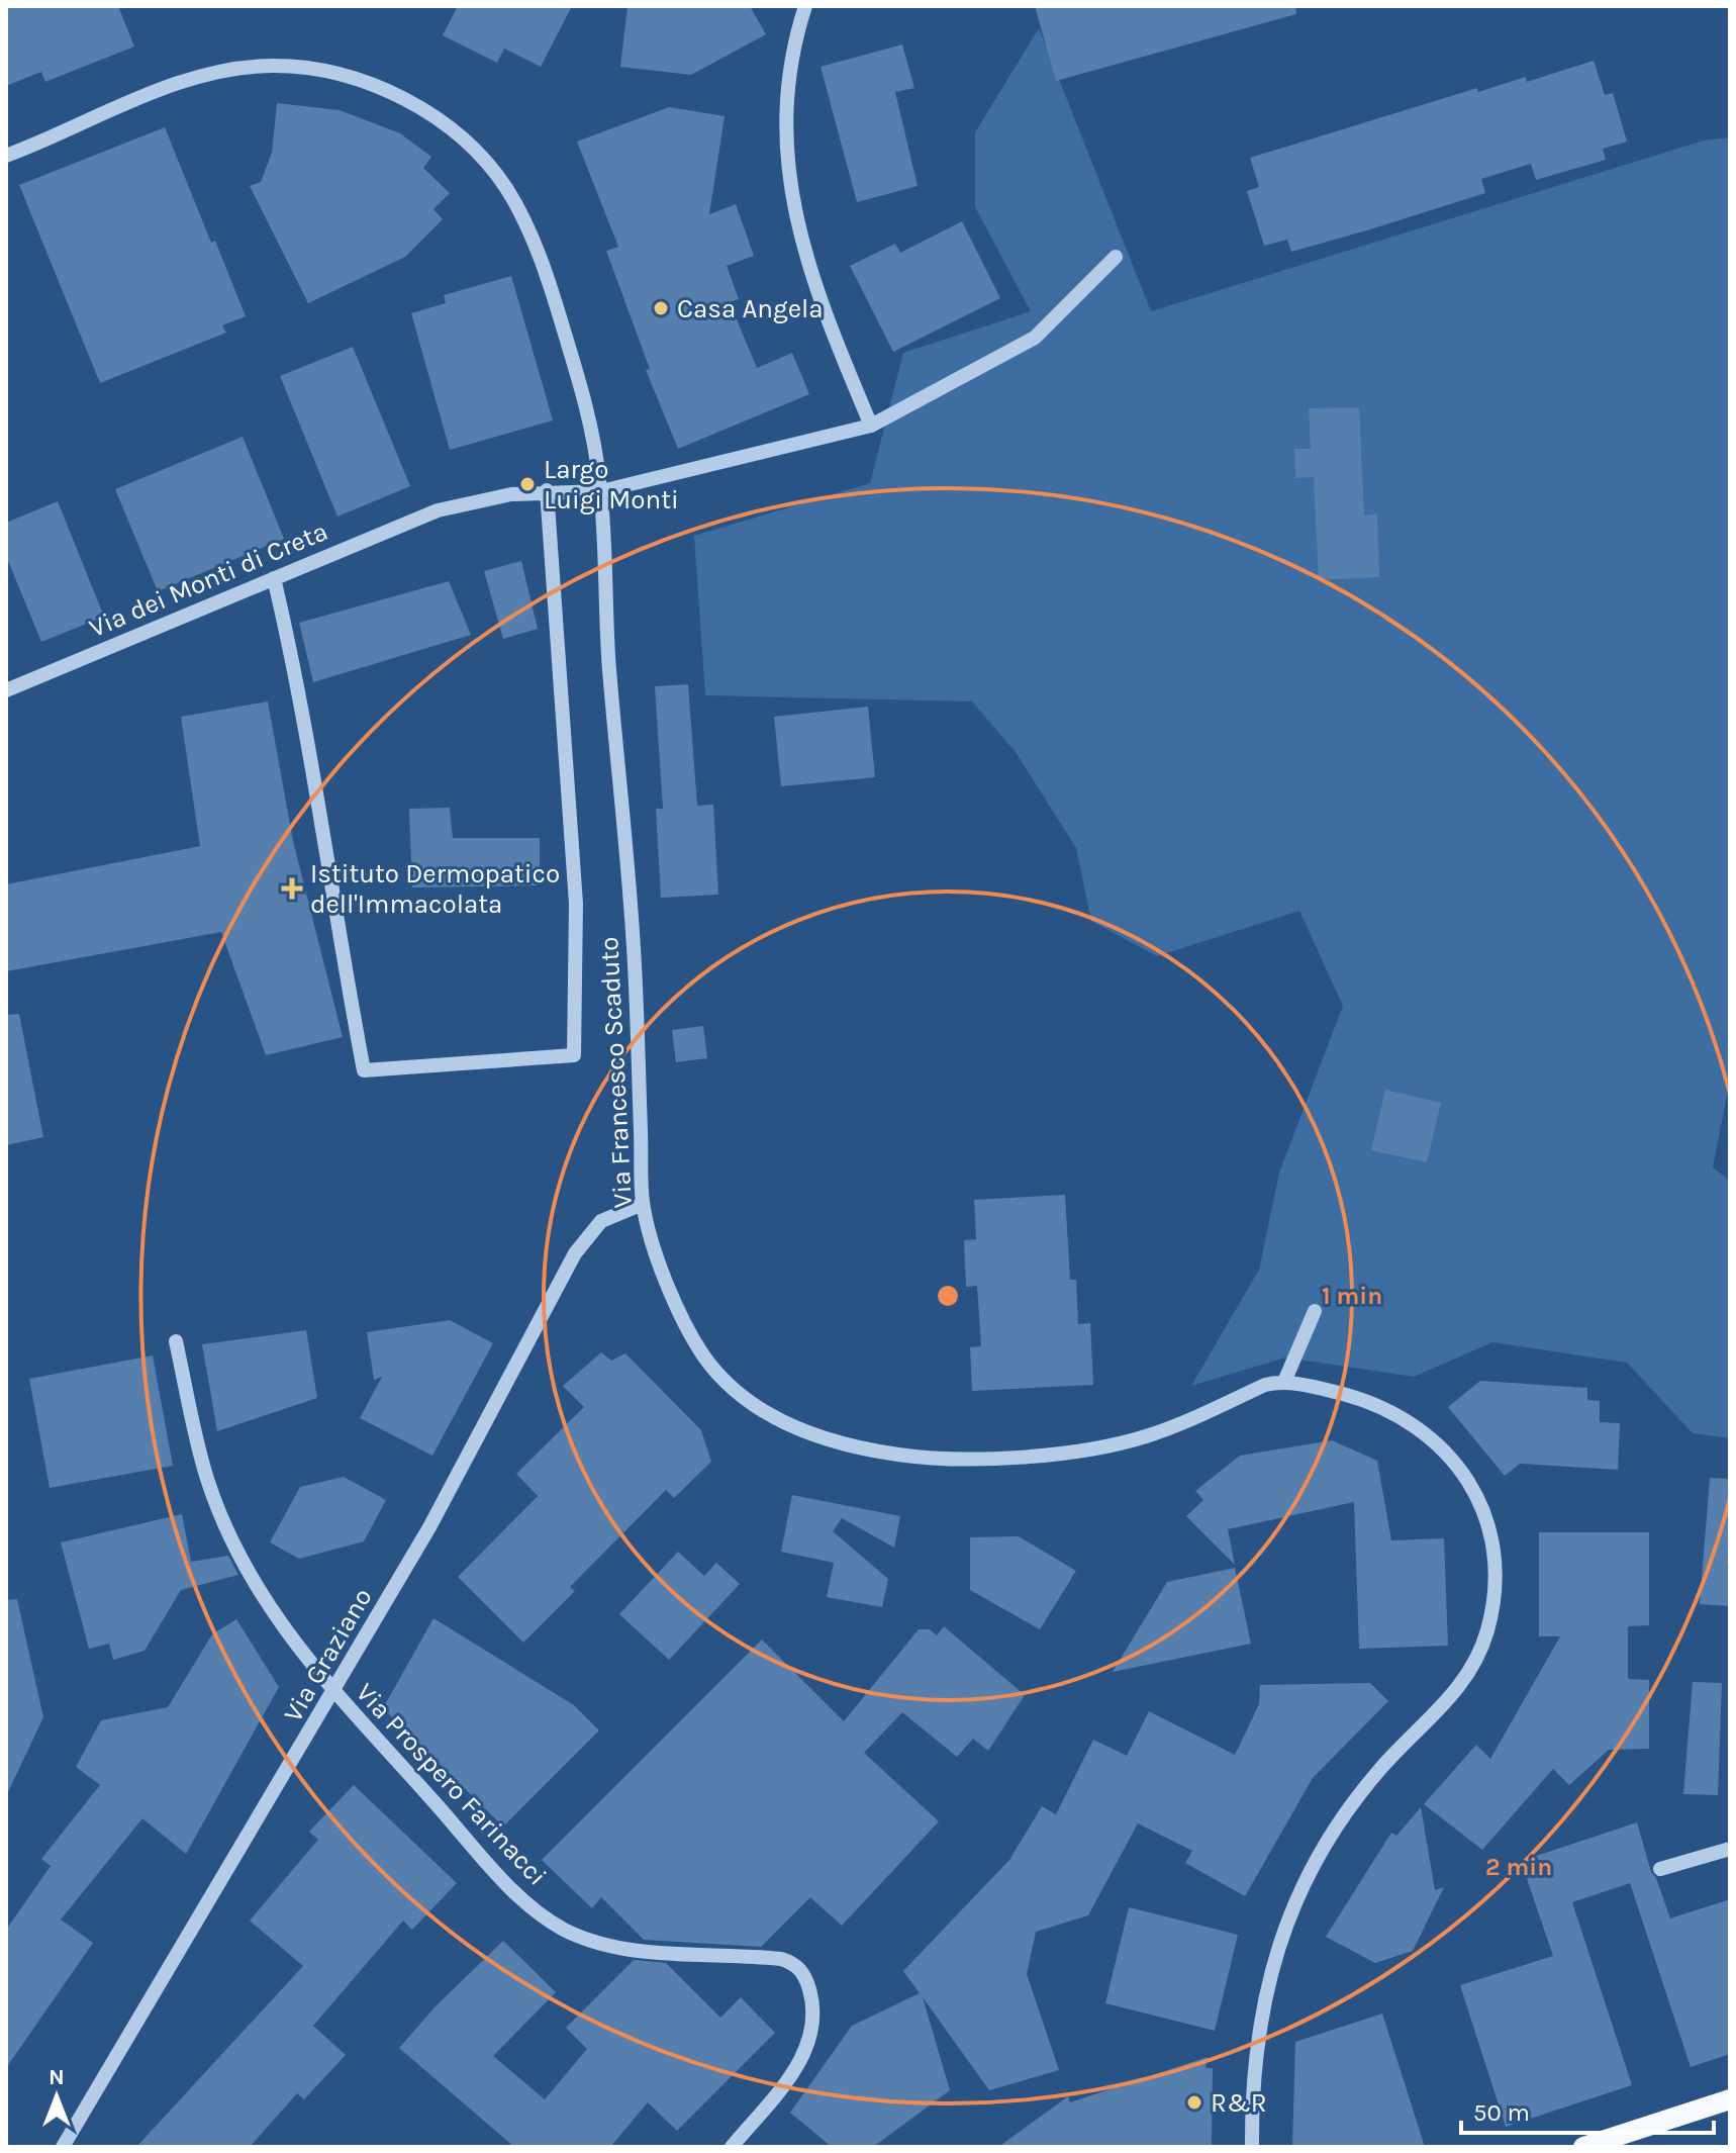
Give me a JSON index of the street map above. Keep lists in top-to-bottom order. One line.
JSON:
{"streets":{"street":["Via dei Monti di Creta","Via Francesco Scaduto","Via Graziano","Via Prospero Farinacci"]},"crossings":[["Via Francesco Scaduto","Via Graziano"],["Via Graziano","Via Prospero Farinacci"]],"places":{"other":["Casa Angela","Largo Luigi Monti","R&R"],"health":["Istituto Dermopatico dell'Immacolata"]},"scale_bar":"50 m","north":"top","rings":["1 min","2 min"]}
